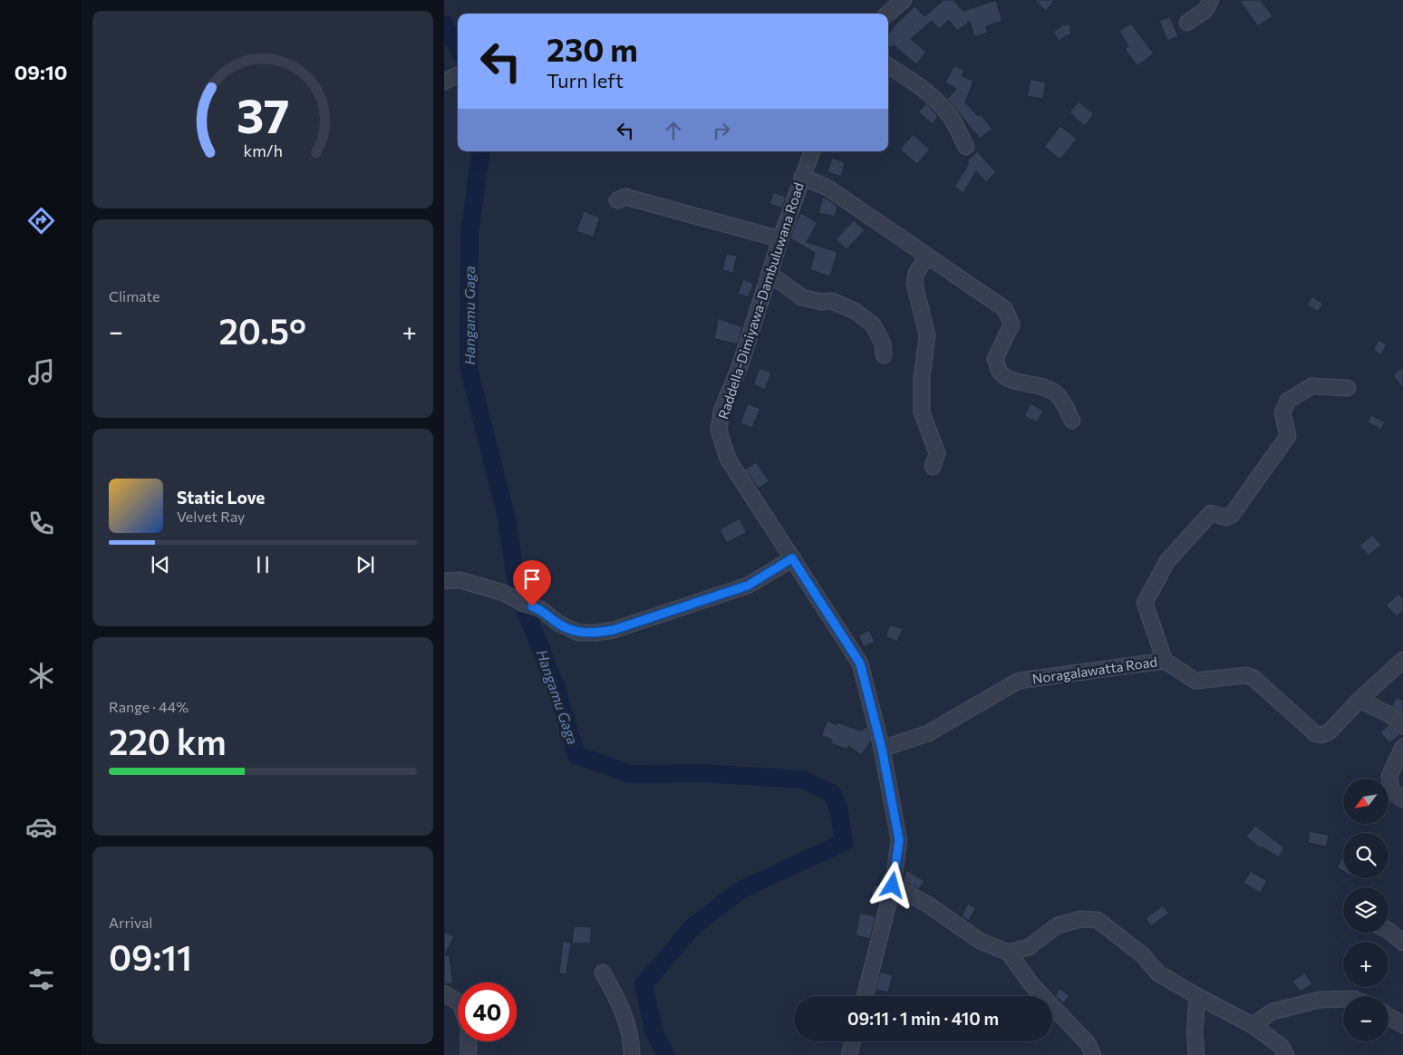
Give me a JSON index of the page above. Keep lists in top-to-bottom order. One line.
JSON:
{"streets":{"street":["Raddella-Dimiyawa-Dambuluwana Road","Noragalawatta Road"]},"crossings":[["Raddella-Dimiyawa-Dambuluwana Road","Noragalawatta Road"]],"water":["Hangamu Gaga"],"north":"bottom left","page":{"tabs":"09:10","turn":["230 m","Turn left"],"tile":["Climate",["Range · 44%","220 km"],["Arrival","09:11"]],"heat":["−","20.5°","+"],"song":["Static Love","Velvet Ray"],"map_buttons":["+","−"],"limit":"40","trip":"09:11 · 1 min · 410 m","gauge":["37","km/h"]}}
